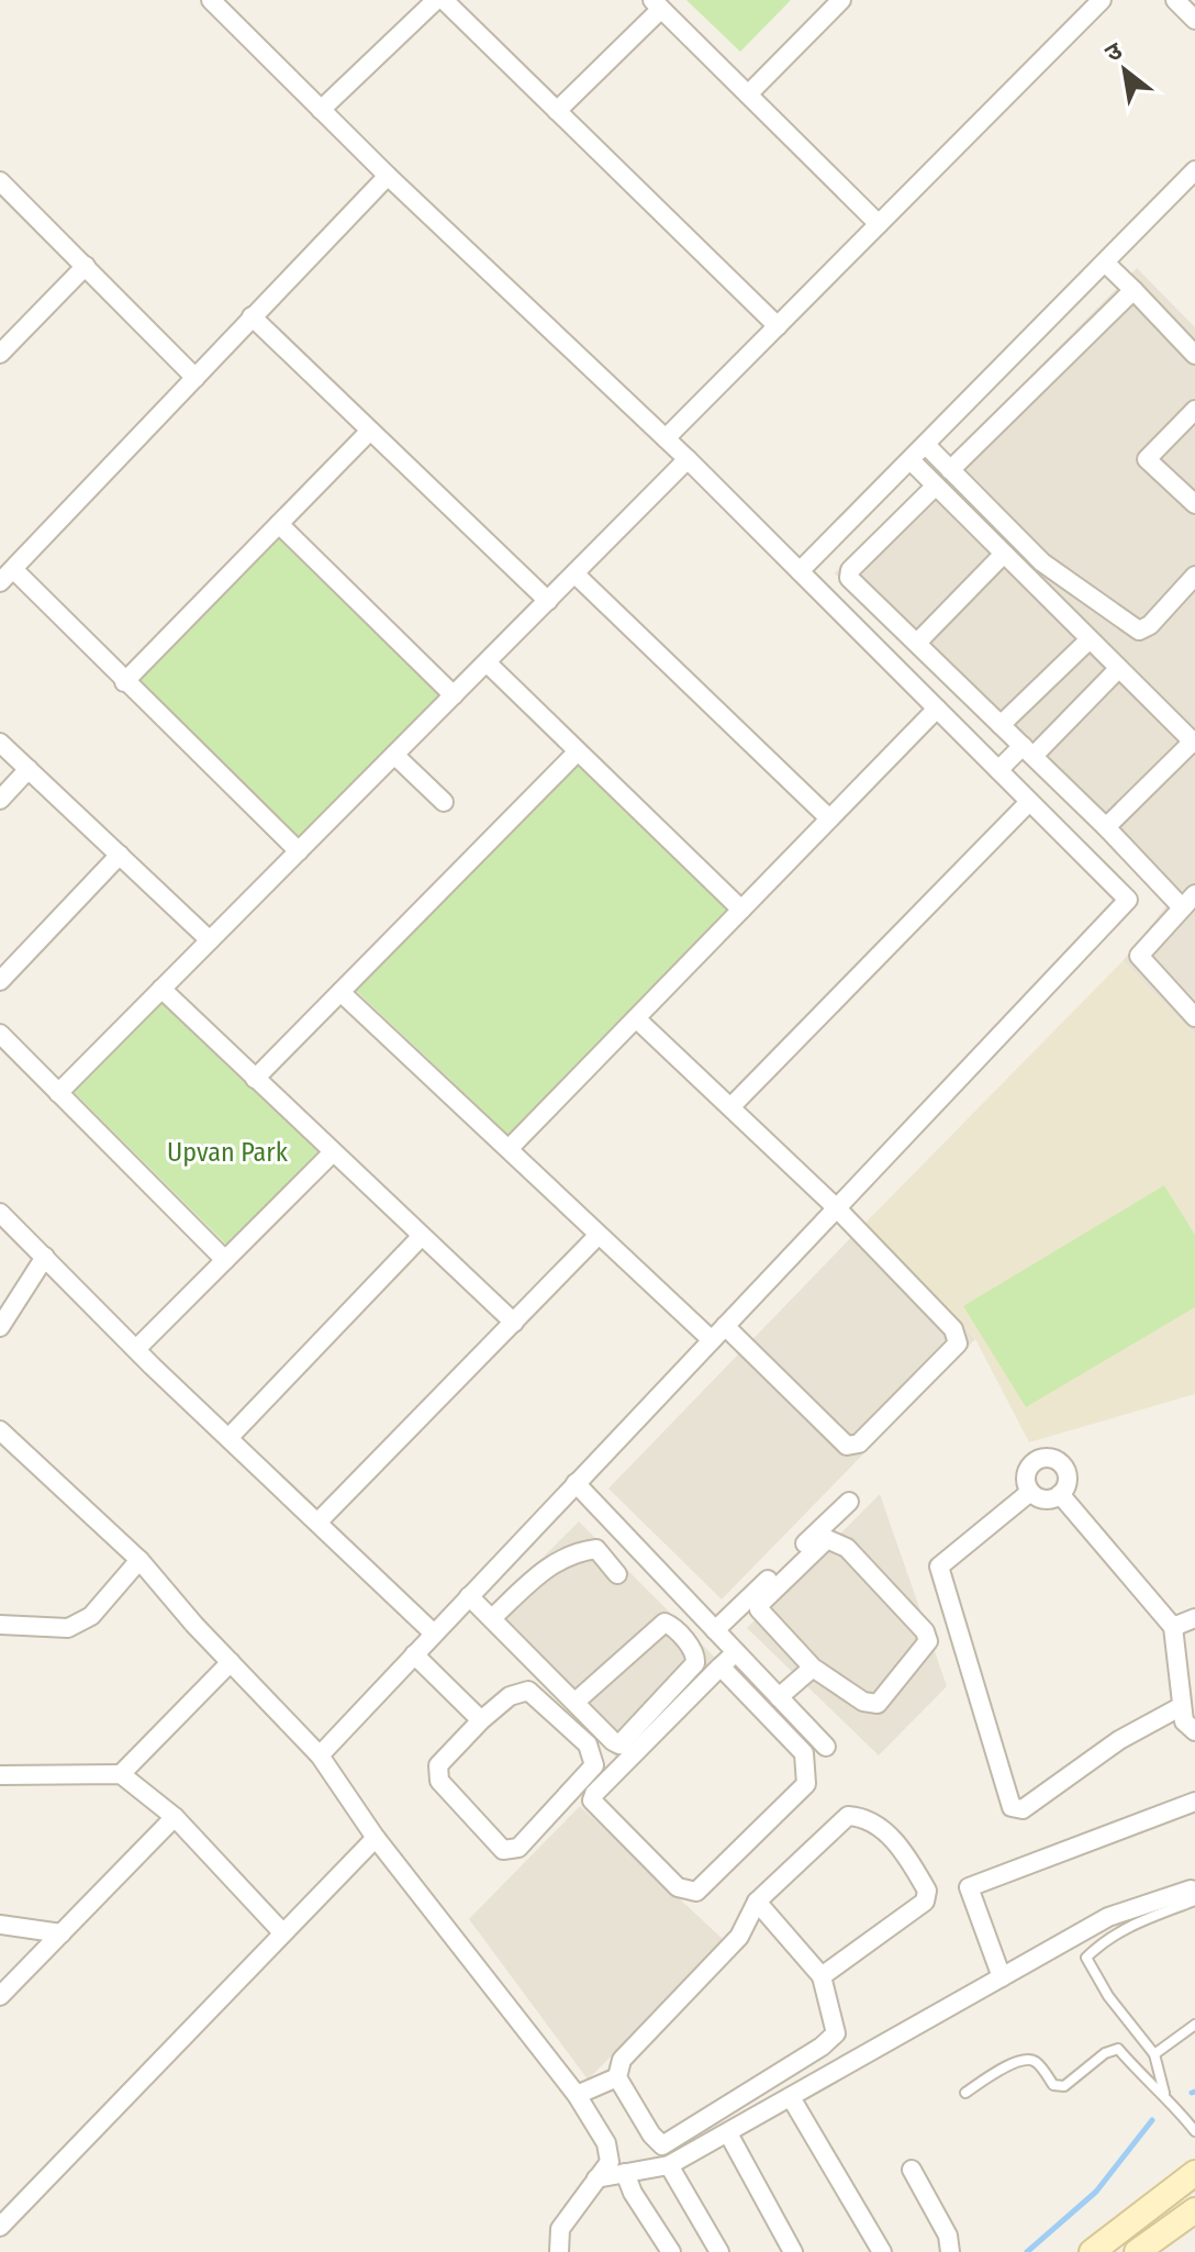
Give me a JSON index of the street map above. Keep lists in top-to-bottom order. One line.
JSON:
{"parks":["Upvan Park"],"north":"top left"}
